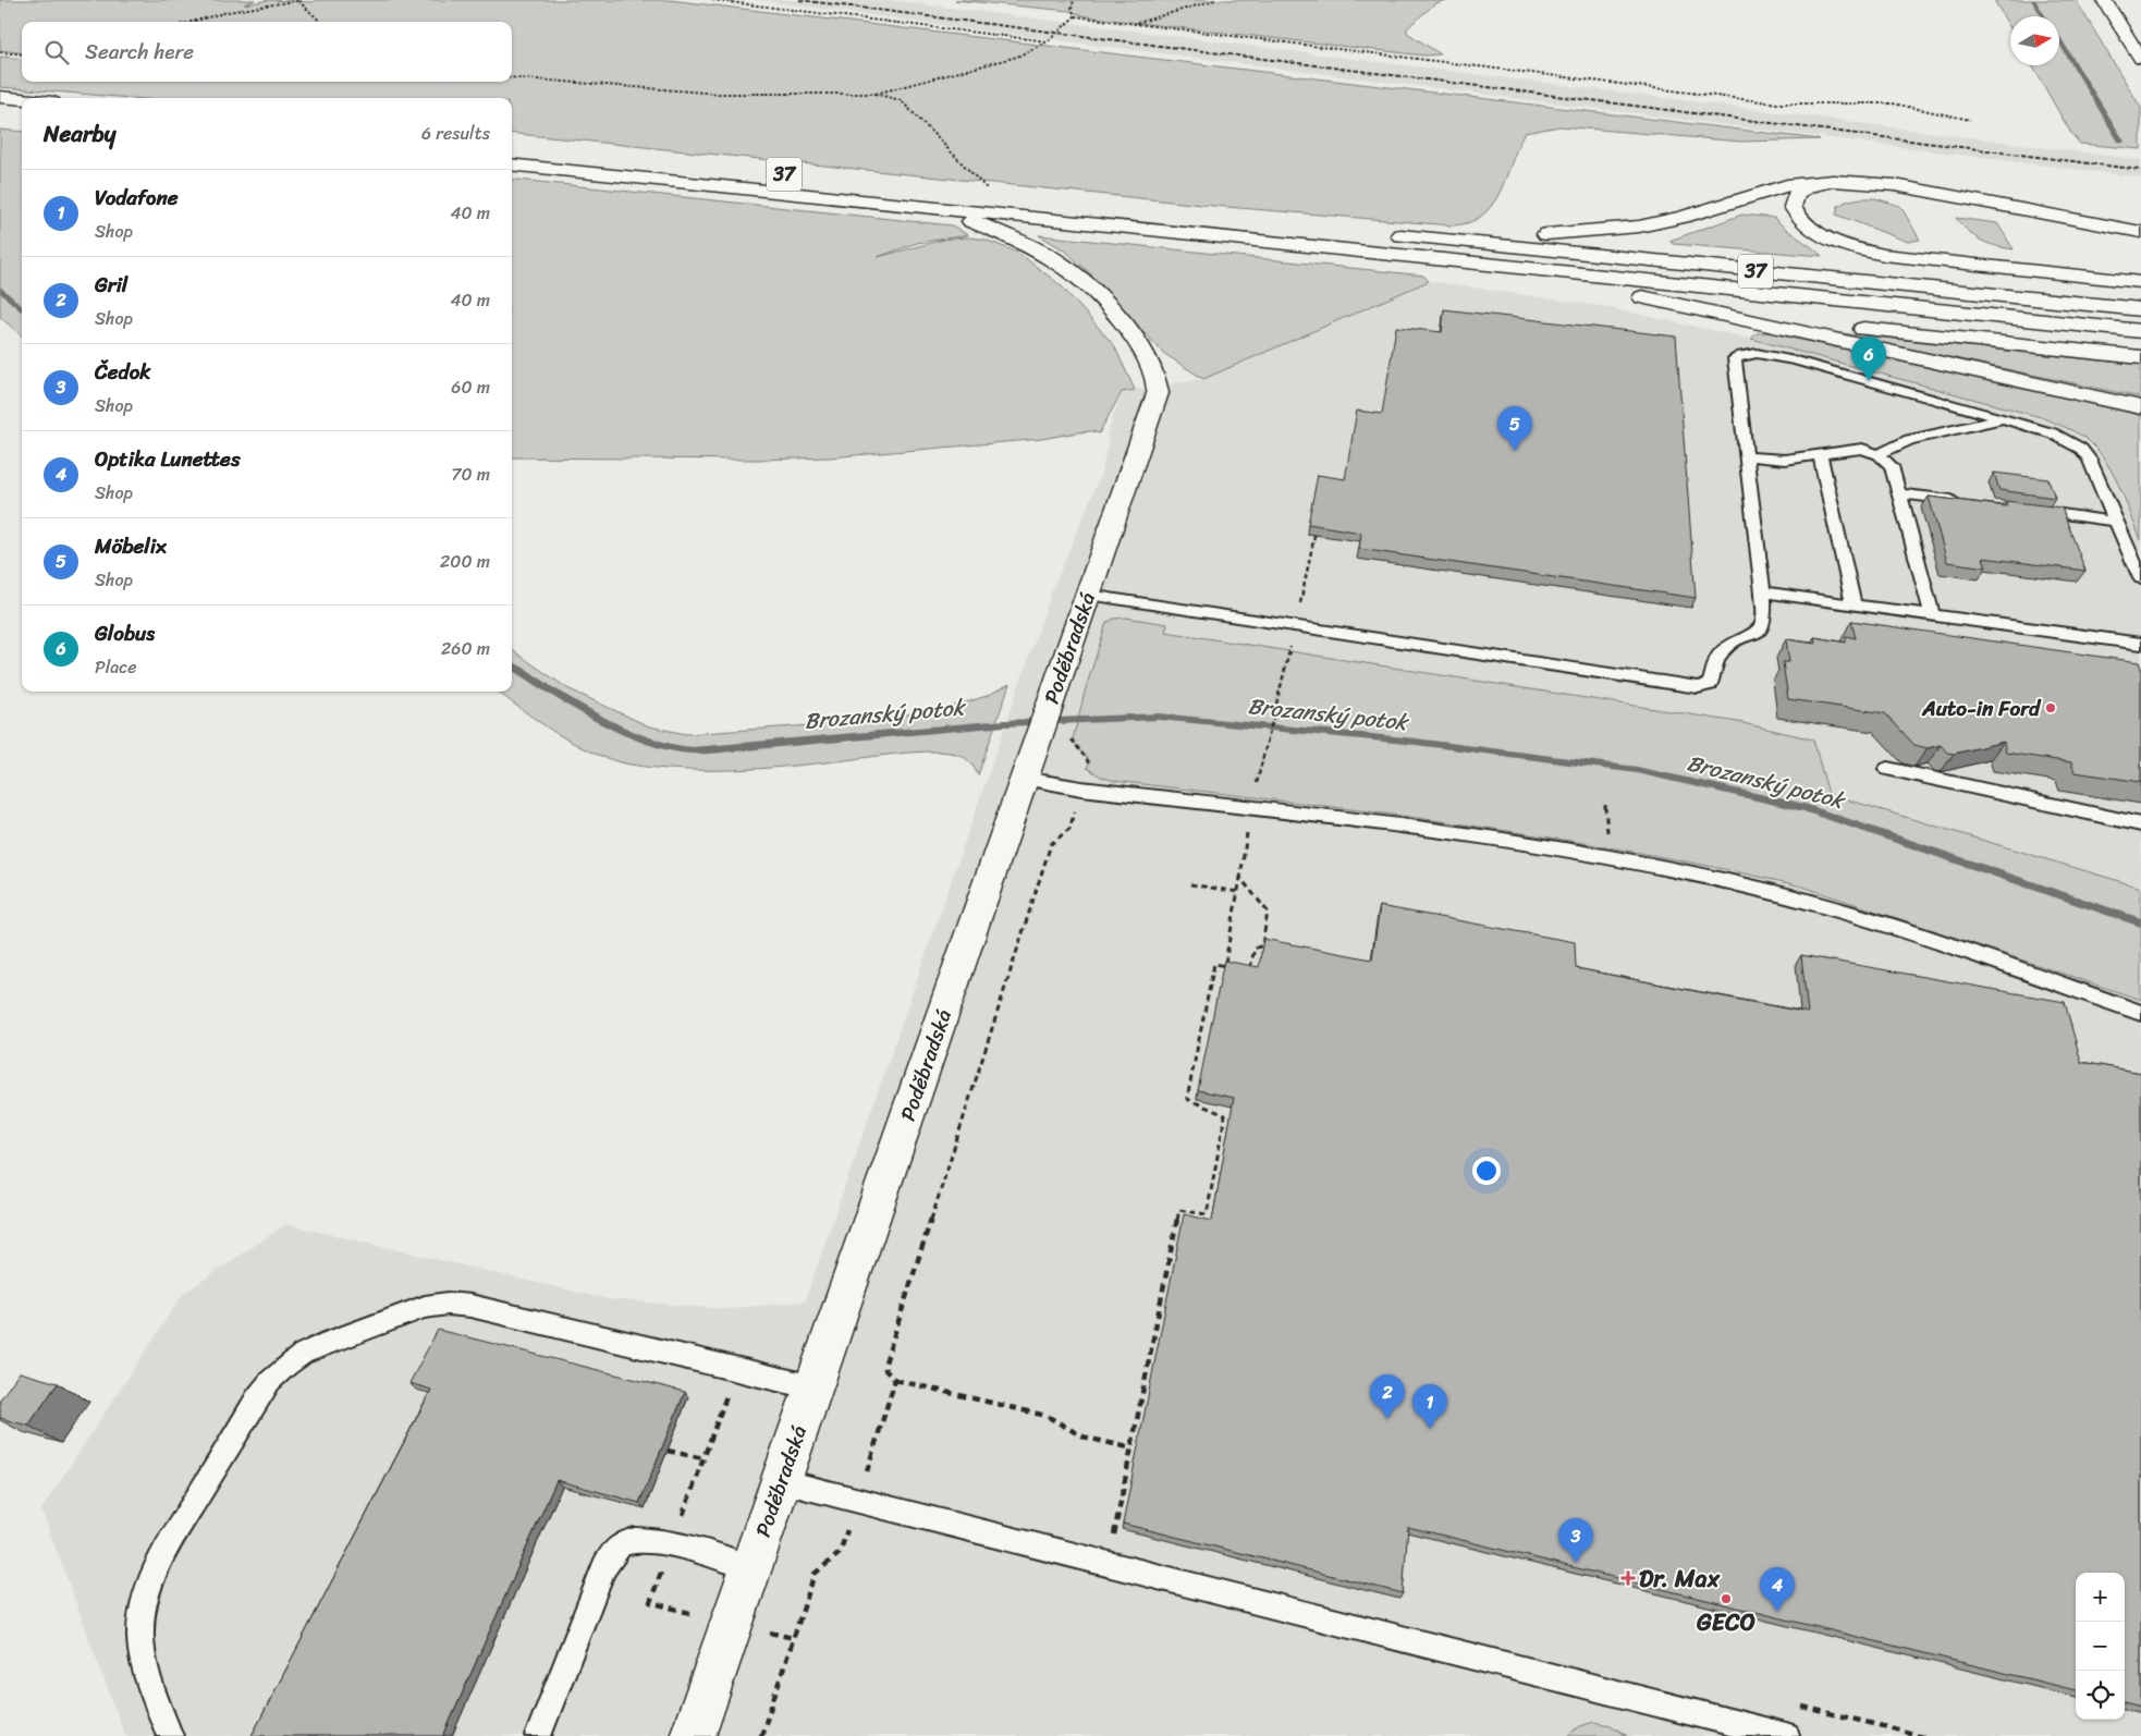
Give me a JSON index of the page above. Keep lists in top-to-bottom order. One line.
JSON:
{"streets":{"main road":["37","Poděbradská"]},"crossings":[["37","Poděbradská"]],"water":["Brozanský potok"],"places":{"other":["Auto-in Ford","GECO"],"health":["Dr. Max"]},"north":"right","page":{"search":"Search here","heading":["Nearby","6 results"],"list":[{"mark":"1","name":"Vodafone","note":"Shop","value":"40 m"},{"mark":"2","name":"Gril","note":"Shop","value":"40 m"},{"mark":"3","name":"Čedok","note":"Shop","value":"60 m"},{"mark":"4","name":"Optika Lunettes","note":"Shop","value":"70 m"},{"mark":"5","name":"Möbelix","note":"Shop","value":"200 m"},{"mark":"6","name":"Globus","note":"Place","value":"260 m"}],"pins":["6","5","2","1","3","4"],"map_buttons":["+","−"]}}
